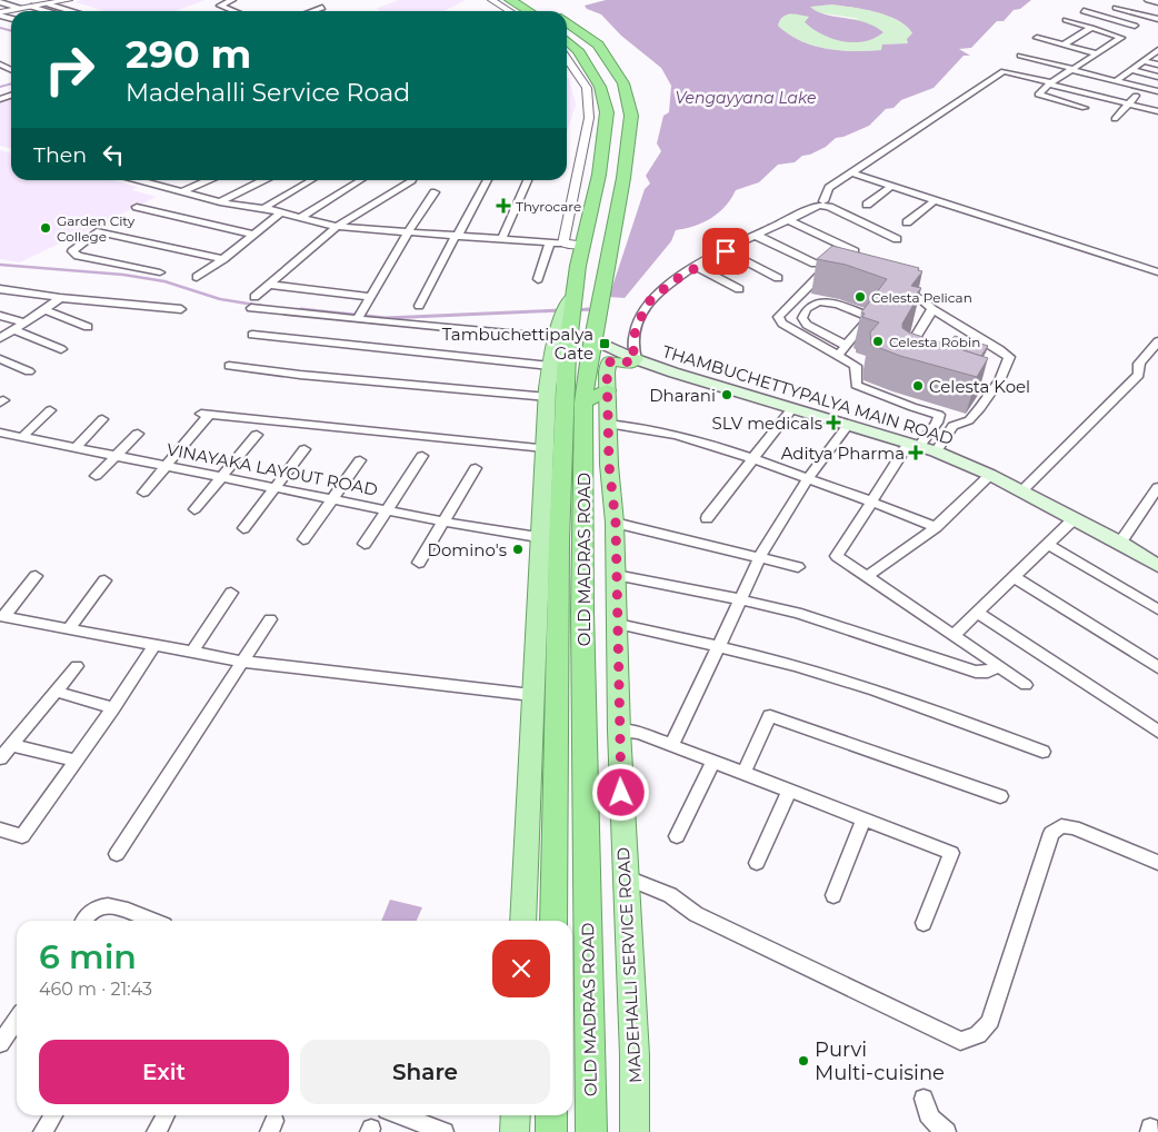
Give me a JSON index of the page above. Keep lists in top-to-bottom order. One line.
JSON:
{"streets":{"highway":["OLD MADRAS ROAD"],"main road":["THAMBUCHETTYPALYA MAIN ROAD","MADEHALLI SERVICE ROAD"],"street":["VINAYAKA LAYOUT ROAD"]},"crossings":[["THAMBUCHETTYPALYA MAIN ROAD","OLD MADRAS ROAD"],["THAMBUCHETTYPALYA MAIN ROAD","MADEHALLI SERVICE ROAD"]],"water":["Vengayyana Lake"],"places":{"health":["Thyrocare","SLV medicals","Aditya Pharma"],"other":["Garden City College","Celesta Pelican","Celesta Robin","Celesta Koel","Dharani","Domino's","Purvi Multi-cuisine"],"transit":["Tambuchettipalya Gate"]},"page":{"turn":["290 m","Madehalli Service Road"],"then":"Then","heading":["6 min","460 m · 21:43"],"buttons":["Exit","Share"]}}
